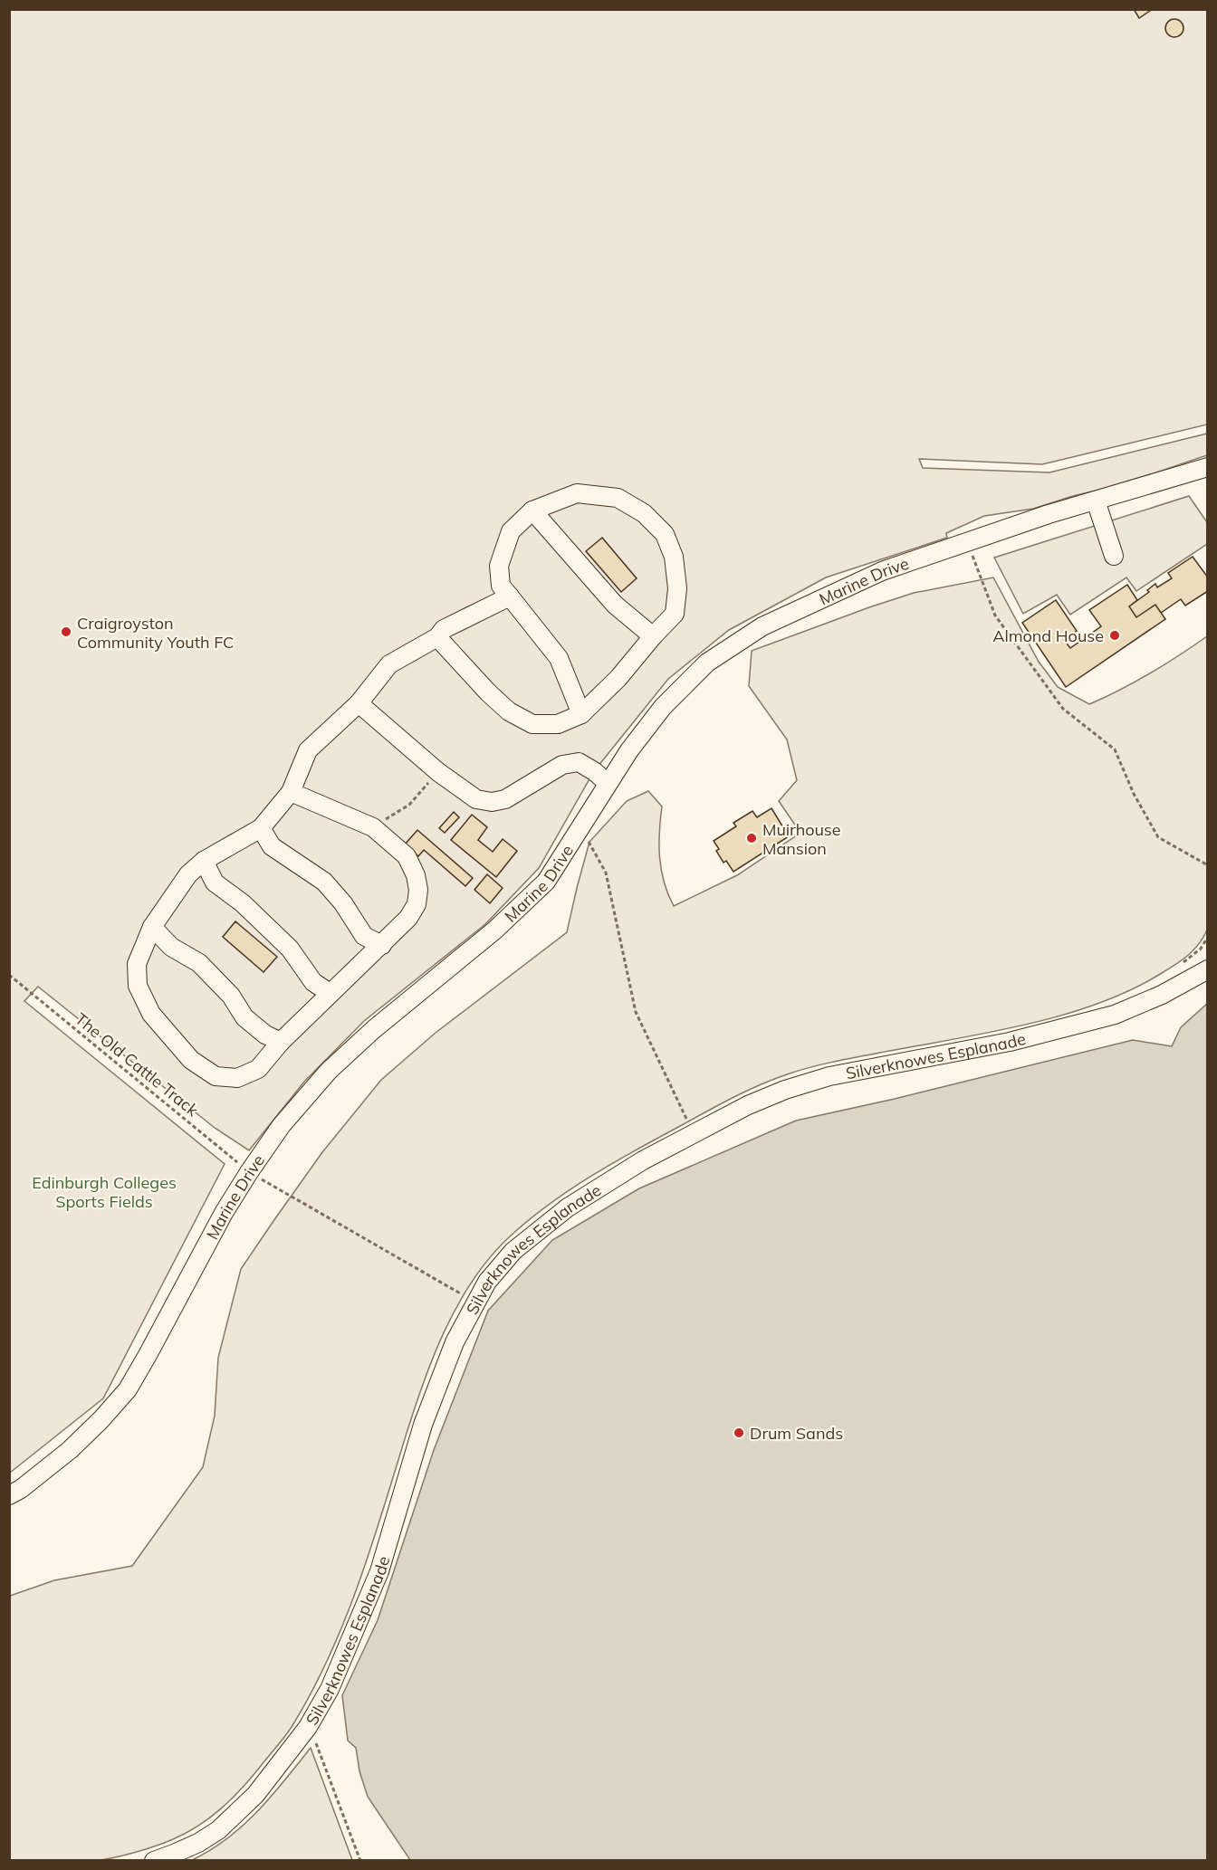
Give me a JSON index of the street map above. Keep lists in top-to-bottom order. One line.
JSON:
{"streets":{"street":["Marine Drive","Silverknowes Esplanade"],"path":["The Old Cattle Track"]},"crossings":[["Marine Drive","The Old Cattle Track"],["Silverknowes Esplanade","The Old Cattle Track"]],"parks":["Edinburgh Colleges Sports Fields"],"places":["Craigroyston Community Youth FC","Almond House","Muirhouse Mansion","Drum Sands"]}
